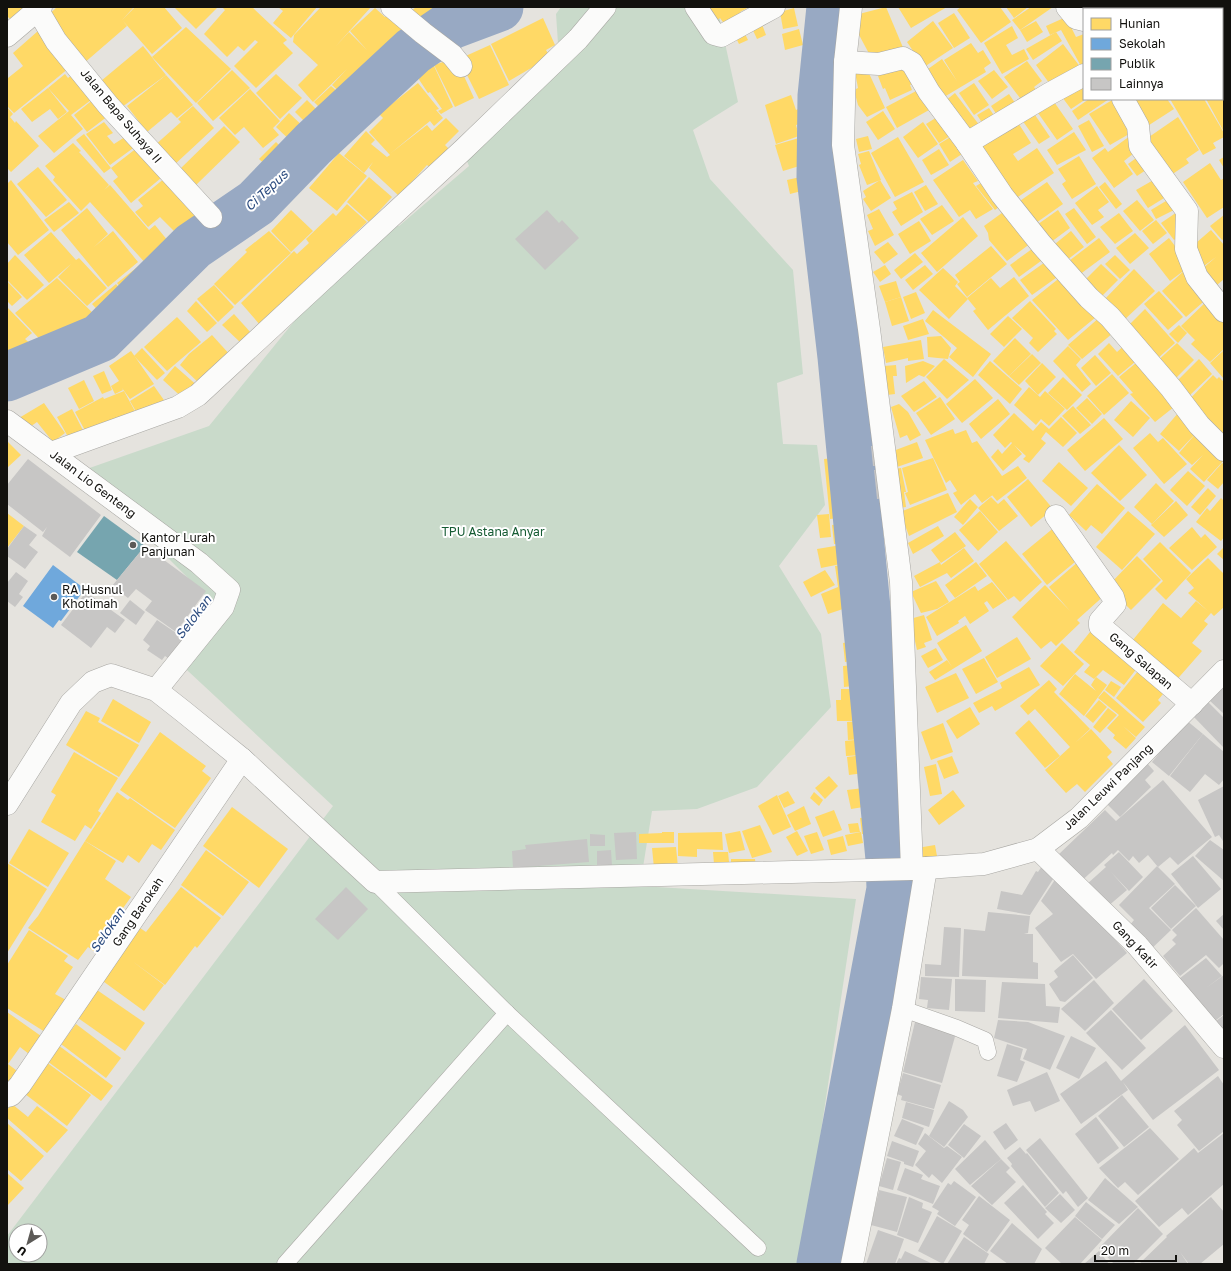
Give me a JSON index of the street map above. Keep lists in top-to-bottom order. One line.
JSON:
{"streets":{"street":["Jalan Bapa Suhaya II","Jalan Lio Genteng","Gang Salapan","Jalan Leuwi Panjang","Gang Barokah","Gang Katir"]},"crossings":[["Gang Salapan","Jalan Leuwi Panjang"],["Jalan Leuwi Panjang","Gang Katir"]],"water":["Ci Tepus","Selokan"],"parks":["TPU Astana Anyar"],"places":["Kantor Lurah Panjunan","RA Husnul Khotimah"],"legend":["Hunian","Sekolah","Publik","Lainnya"],"scale_bar":"20 m","north":"bottom left"}
